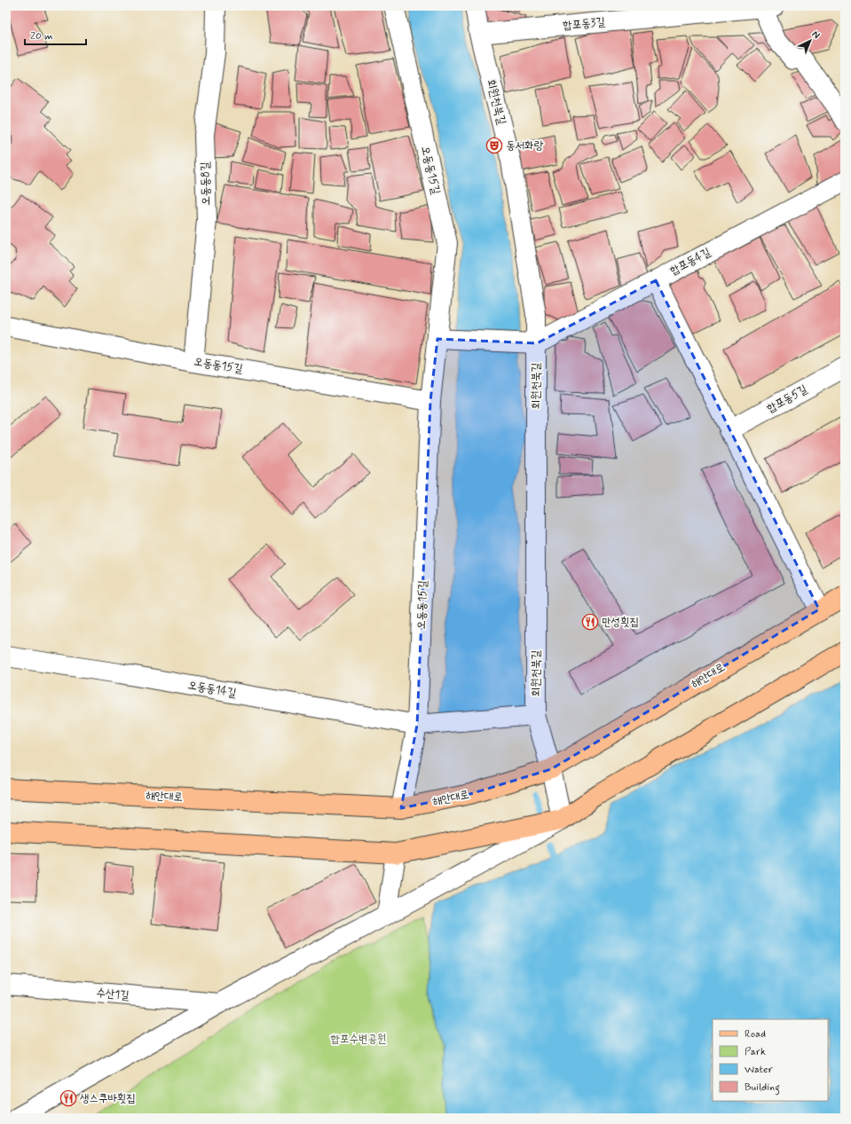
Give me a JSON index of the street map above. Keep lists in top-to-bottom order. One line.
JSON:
{"streets":{"main road":["해안대로"],"street":["합포동3길","회원천북길","오동동15길","오동동8길","합포동4길","합포동5길","오동동14길","수산1길"]},"crossings":[["합포동3길","회원천북길"],["회원천북길","합포동4길"],["회원천북길","해안대로"],["회원천북길","오동동14길"],["오동동15길","오동동8길"],["오동동15길","해안대로"],["오동동15길","오동동14길"]],"parks":["합포수변공원"],"places":{"theatre":["동서화랑"],"restaurant":["만성횟집","생스쿠바횟집"]},"legend":["Road","Park","Water","Building"],"scale_bar":"20 m","north":"top right"}
